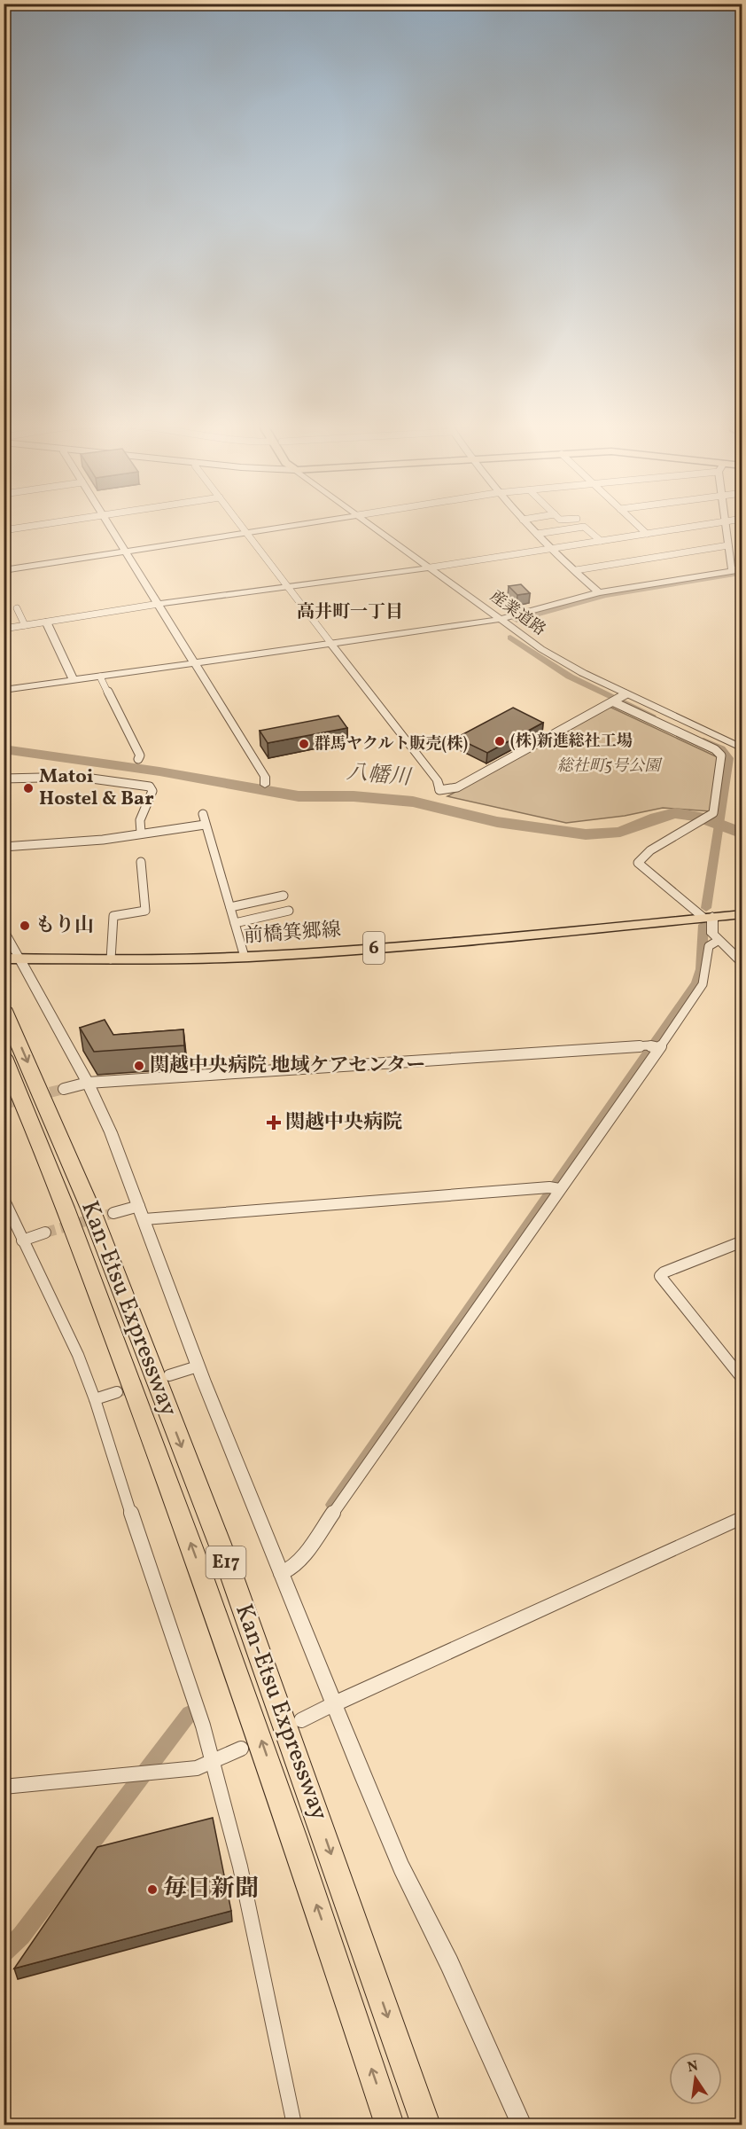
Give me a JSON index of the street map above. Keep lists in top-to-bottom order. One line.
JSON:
{"streets":{"highway":["Kan-Etsu Expressway","E17"],"main road":["前橋箕郷線","6"],"street":["産業道路"]},"districts":["高井町一丁目"],"water":["八幡川"],"parks":["総社町5号公園"],"places":{"other":["(株)新進総社工場","群馬ヤクルト販売(株)","Matoi Hostel & Bar","もり山","関越中央病院 地域ケアセンター","毎日新聞"],"health":["関越中央病院"]},"north":"top"}
